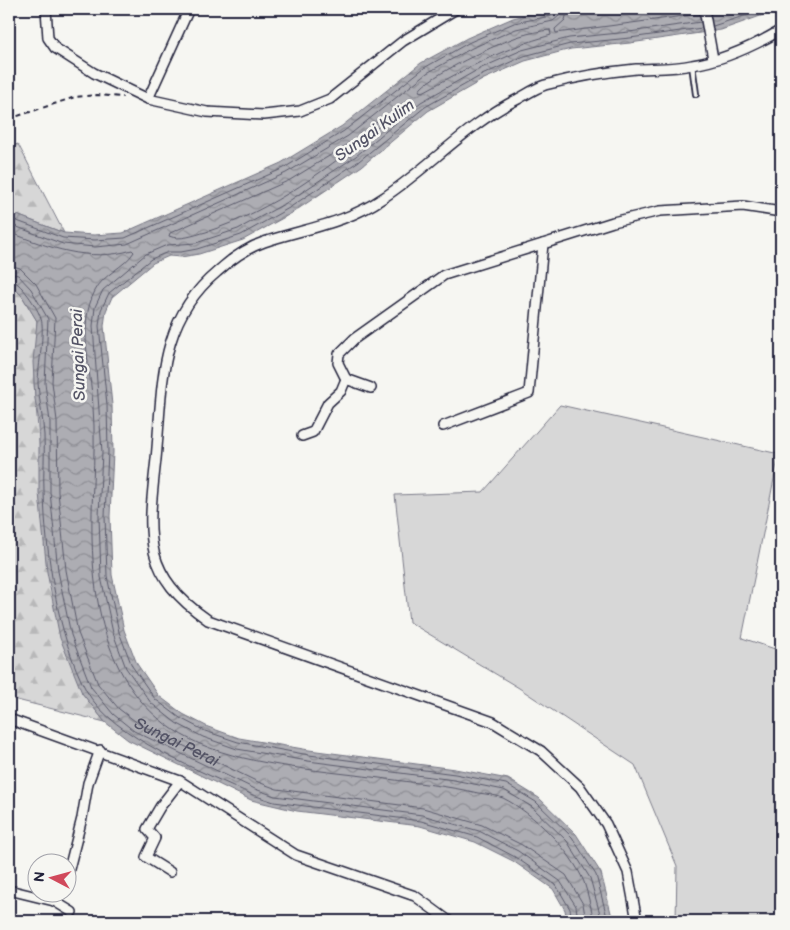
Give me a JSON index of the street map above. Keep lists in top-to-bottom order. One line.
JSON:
{"water":["Sungai Kulim","Sungai Perai"],"north":"left"}
